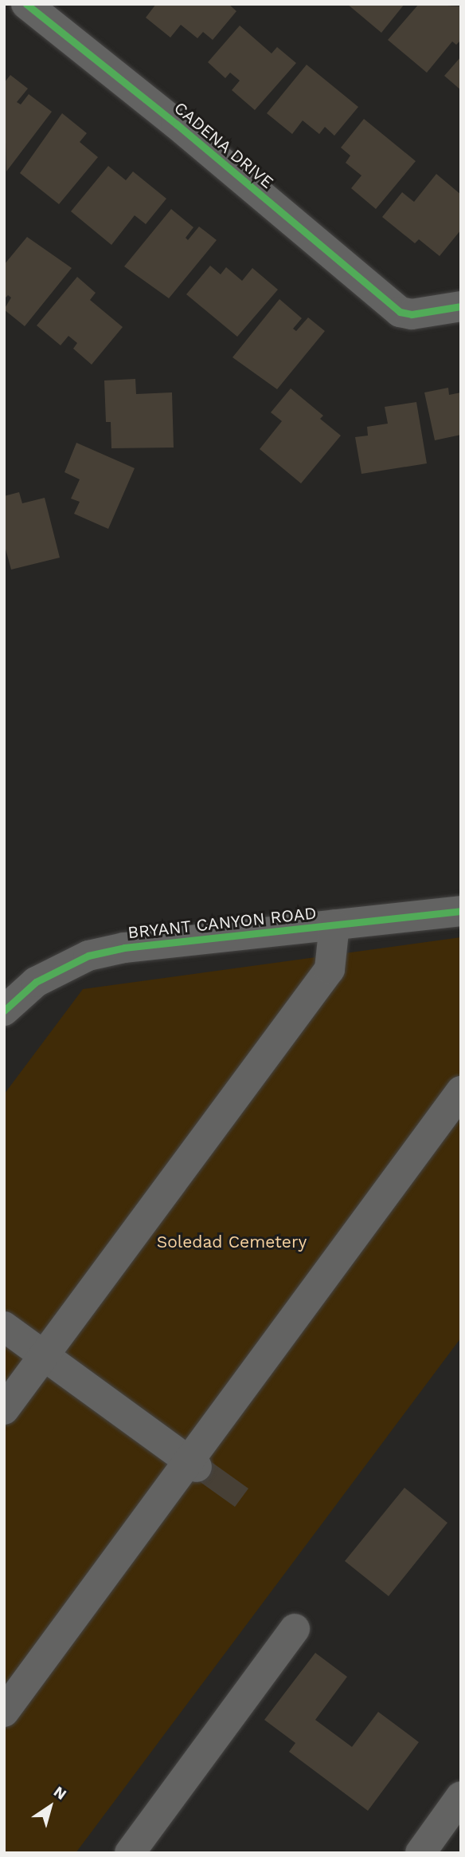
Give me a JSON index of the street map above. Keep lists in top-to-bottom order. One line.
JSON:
{"streets":{"street":["CADENA DRIVE","BRYANT CANYON ROAD"]},"parks":["Soledad Cemetery"],"north":"top right"}
